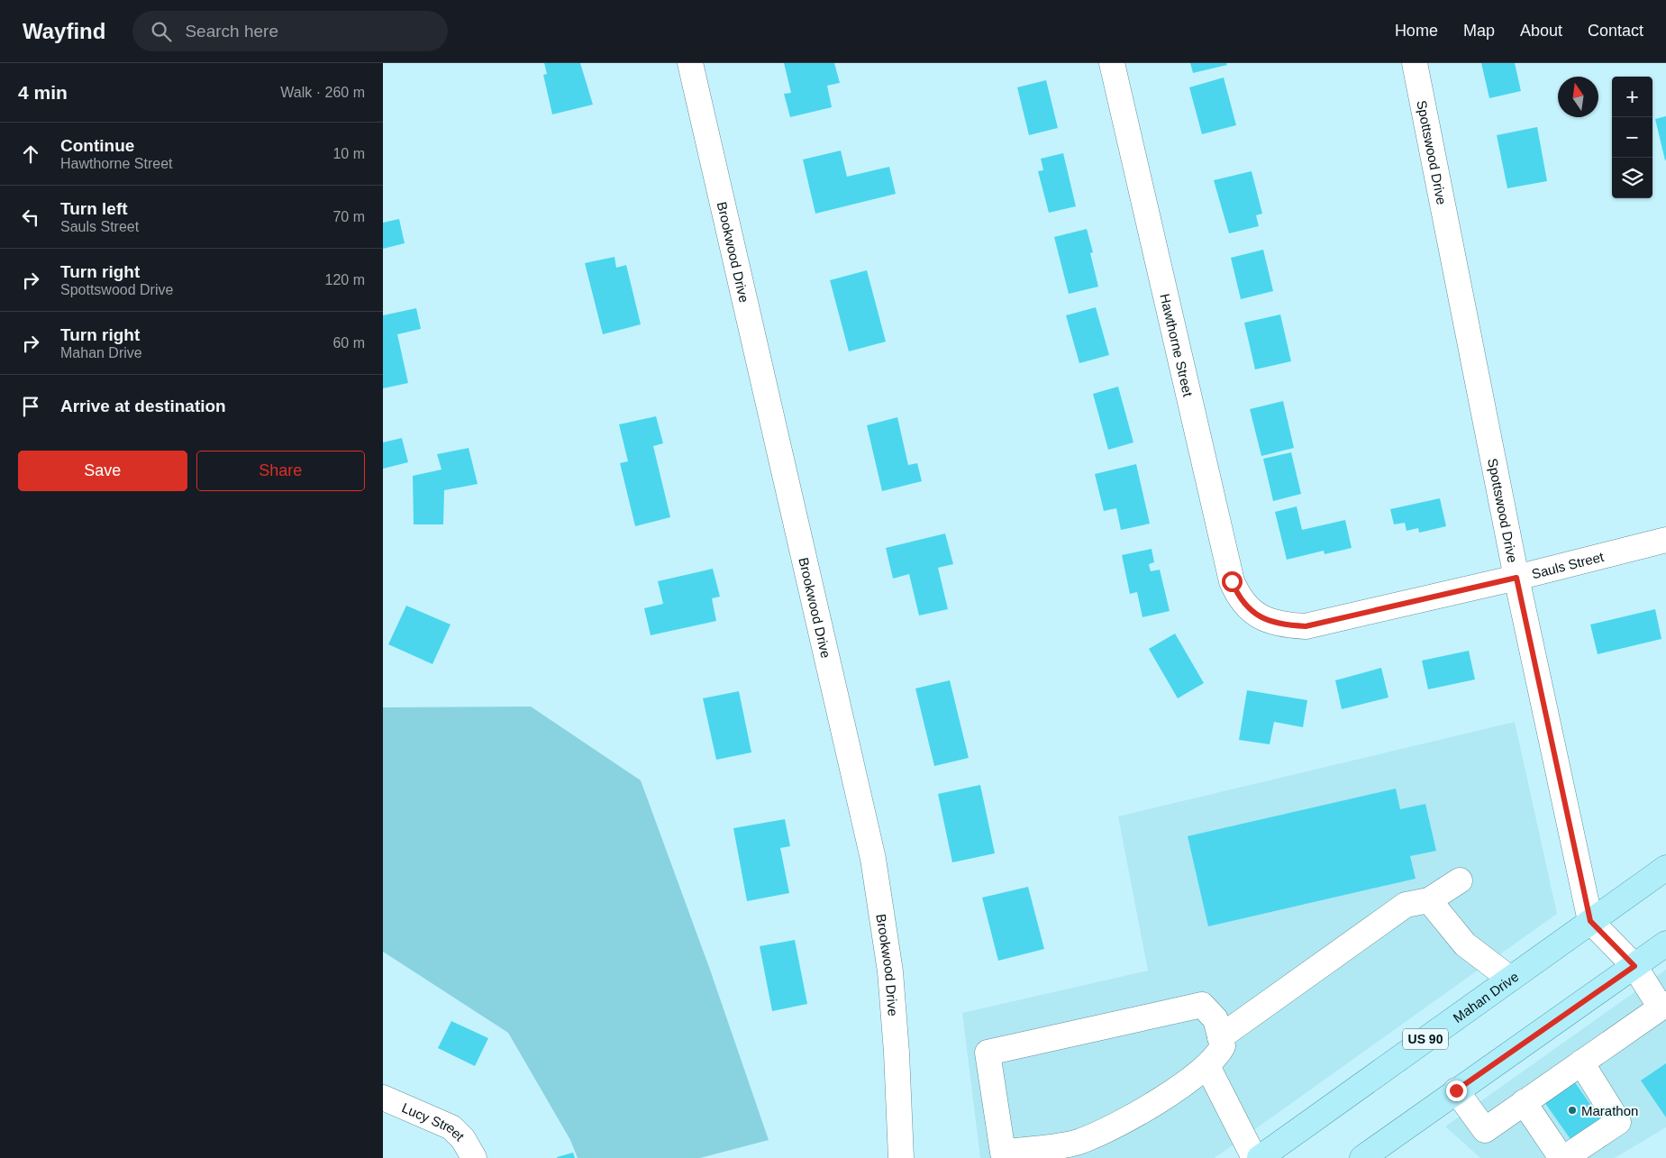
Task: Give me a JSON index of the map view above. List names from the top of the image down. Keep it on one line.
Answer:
{"streets":{"main road":["Mahan Drive","US 90"],"street":["Spottswood Drive","Brookwood Drive","Hawthorne Street","Sauls Street","Lucy Street"]},"crossings":[["Spottswood Drive","Sauls Street"],["Spottswood Drive","Mahan Drive"],["Hawthorne Street","Sauls Street"]],"places":["Marathon"],"north":"top","page":{"header":"Wayfind","search":"Search here","nav":["Home","Map","About","Contact"],"heading":["4 min","Walk · 260 m"],"map_buttons":["+","−"],"list":[["Continue","Hawthorne Street","10 m"],["Turn left","Sauls Street","70 m"],["Turn right","Spottswood Drive","120 m"],["Turn right","Mahan Drive","60 m"],"Arrive at destination"],"buttons":["Save","Share"]}}
